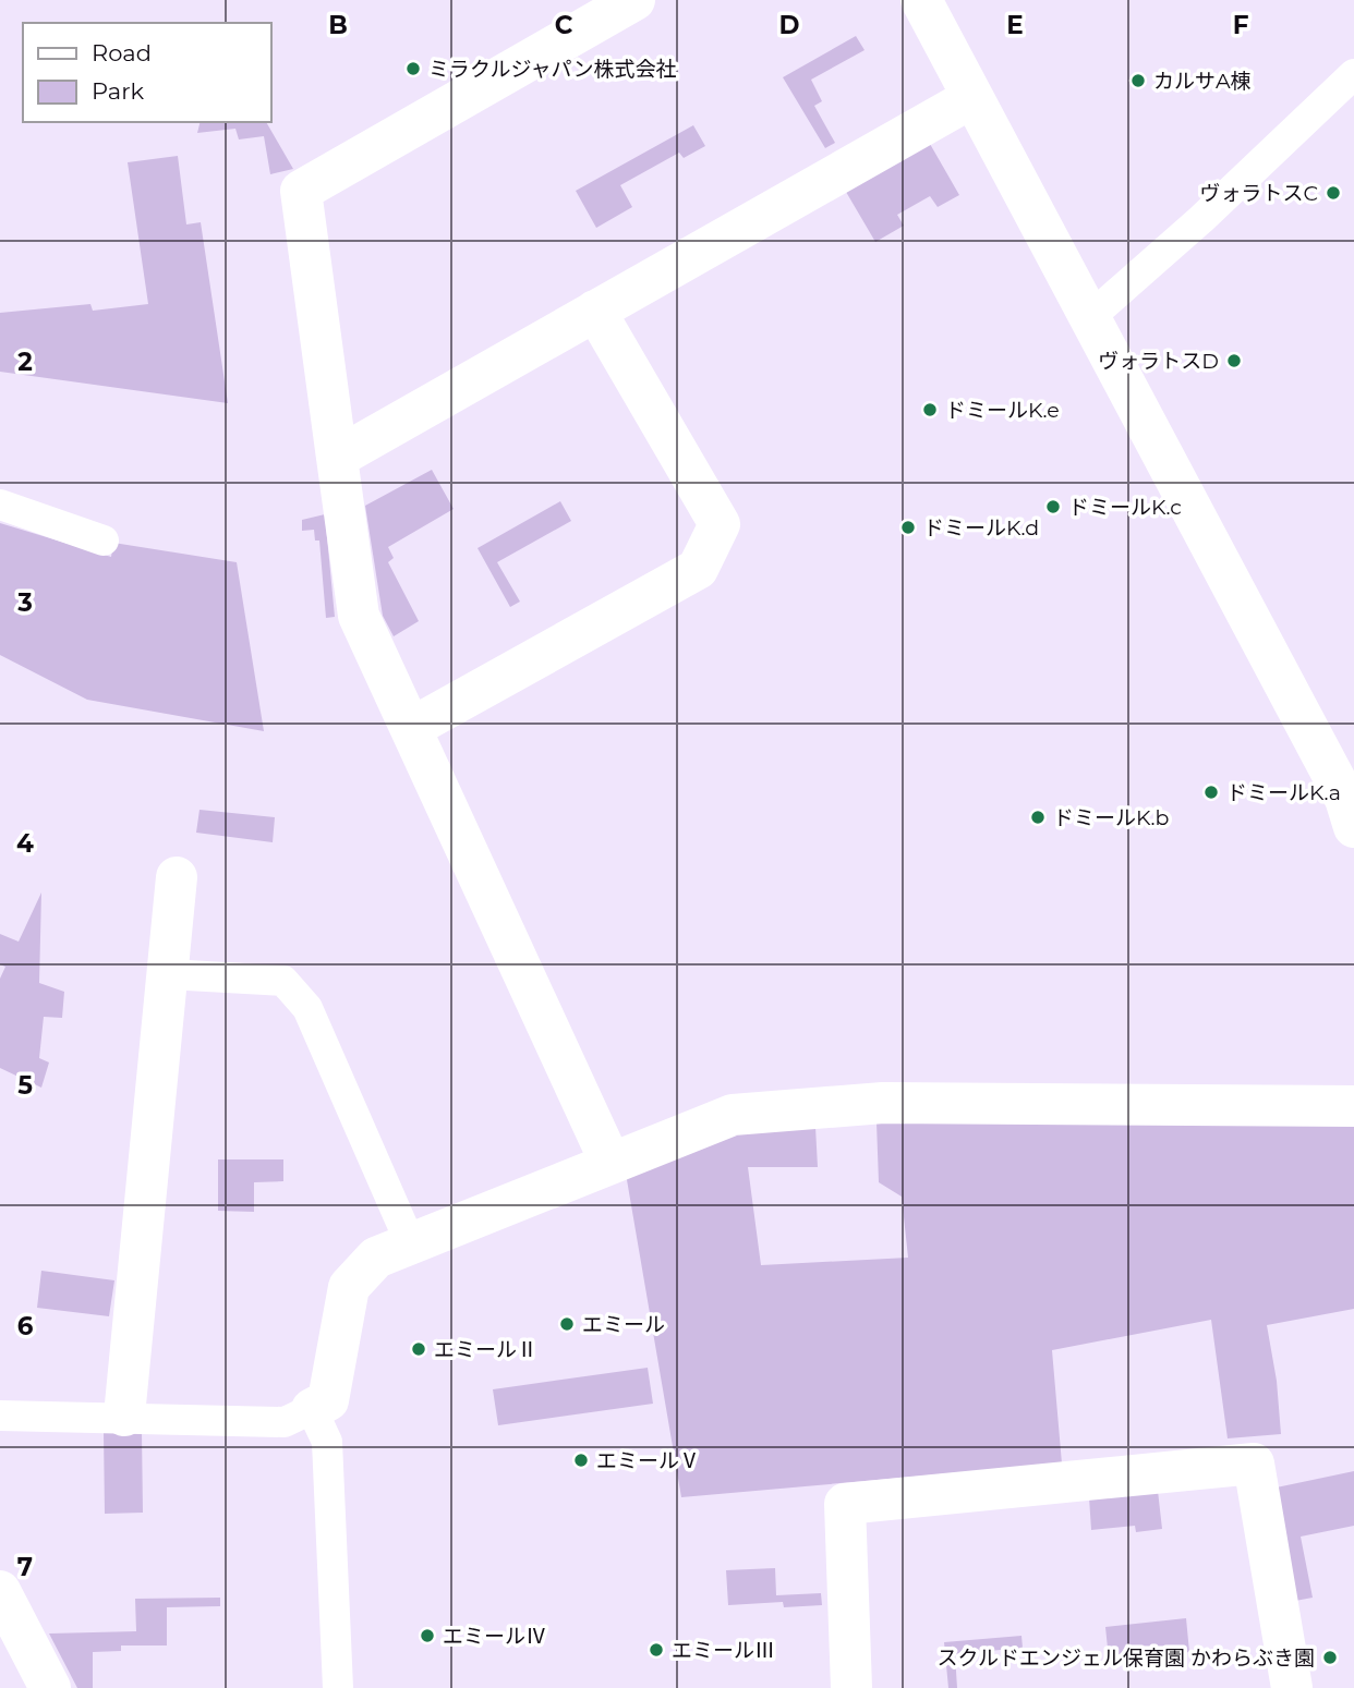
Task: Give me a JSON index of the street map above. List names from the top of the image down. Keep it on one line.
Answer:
{"places":["ミラクルジャパン株式会社","カルサA棟","ヴォラトスC","ヴォラトスD","ドミールK.e","ドミールK.c","ドミールK.d","ドミールK.a","ドミールK.b","エミール","エミールⅡ","エミールⅤ","エミールⅣ","エミールⅢ","スクルドエンジェル保育園 かわらぶき園"],"legend":["Road","Park"],"grid":{"columns":["B","C","D","E","F"],"rows":["2","3","4","5","6","7"]}}
